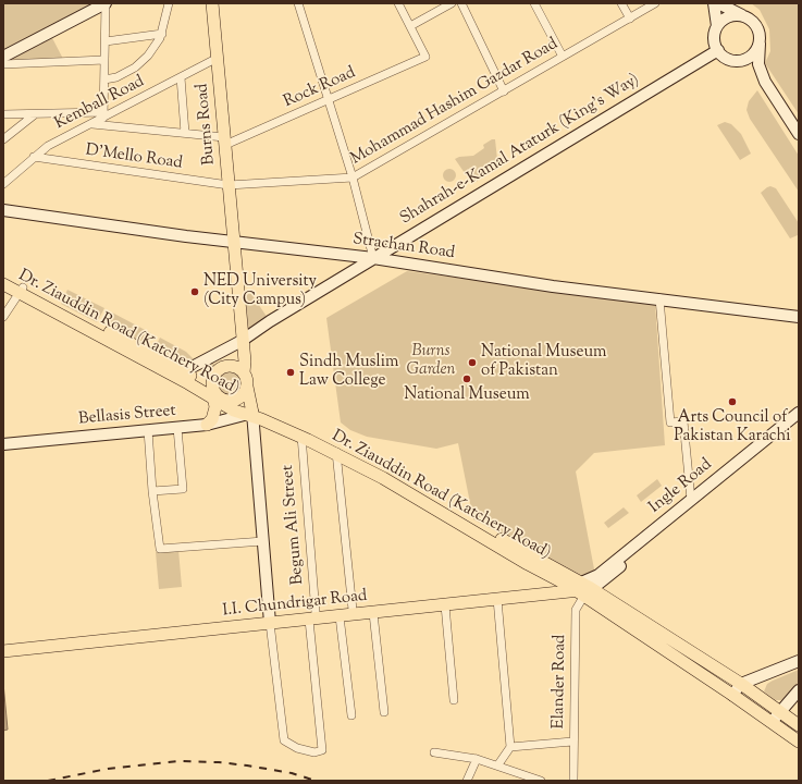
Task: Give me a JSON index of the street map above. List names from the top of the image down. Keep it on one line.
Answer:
{"streets":{"main road":["Burns Road","Shahrah-e-Kamal Ataturk (King's Way)","Strachan Road","Dr. Ziauddin Road (Katchery Road)","Bellasis Street","Ingle Road","I.I. Chundrigar Road"],"street":["Rock Road","Mohammad Hashim Gazdar Road","Kemball Road","D'Mello Road","Begum Ali Street","Elander Road"]},"crossings":[["Rock Road","Burns Road"],["Mohammad Hashim Gazdar Road","Burns Road"],["Mohammad Hashim Gazdar Road","D'Mello Road"],["Kemball Road","Burns Road"],["Kemball Road","D'Mello Road"],["Burns Road","Shahrah-e-Kamal Ataturk (King's Way)"],["Burns Road","D'Mello Road"],["Burns Road","Strachan Road"],["Burns Road","Dr. Ziauddin Road (Katchery Road)"],["Shahrah-e-Kamal Ataturk (King's Way)","Strachan Road"],["Shahrah-e-Kamal Ataturk (King's Way)","Dr. Ziauddin Road (Katchery Road)"],["Dr. Ziauddin Road (Katchery Road)","Bellasis Street"],["Dr. Ziauddin Road (Katchery Road)","Ingle Road"],["Dr. Ziauddin Road (Katchery Road)","Begum Ali Street"],["Dr. Ziauddin Road (Katchery Road)","I.I. Chundrigar Road"],["Dr. Ziauddin Road (Katchery Road)","Elander Road"],["Ingle Road","I.I. Chundrigar Road"],["Ingle Road","Elander Road"],["Begum Ali Street","I.I. Chundrigar Road"],["I.I. Chundrigar Road","Elander Road"]],"parks":["Burns Garden"],"places":["NED University (City Campus)","National Museum of Pakistan","Sindh Muslim Law College","National Museum","Arts Council of Pakistan Karachi"]}
